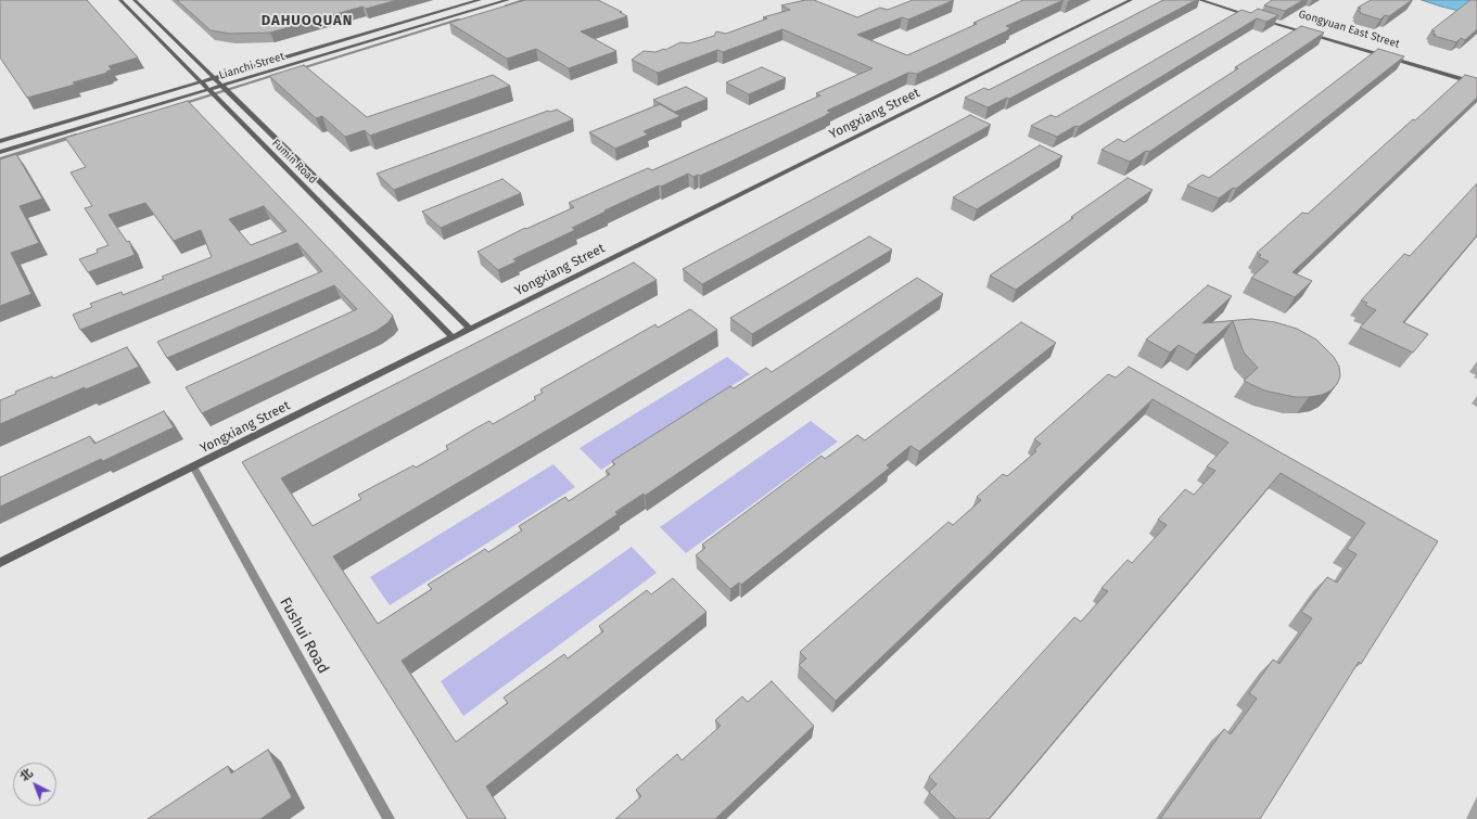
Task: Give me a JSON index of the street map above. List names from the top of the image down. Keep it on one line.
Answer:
{"streets":{"street":["Gongyuan East Street","Lianchi Street","Yongxiang Street","Fumin Road","Fushui Road"]},"crossings":[["Lianchi Street","Fumin Road"],["Yongxiang Street","Fumin Road"],["Yongxiang Street","Fushui Road"]],"districts":["DAHUOQUAN"],"north":"top left"}
